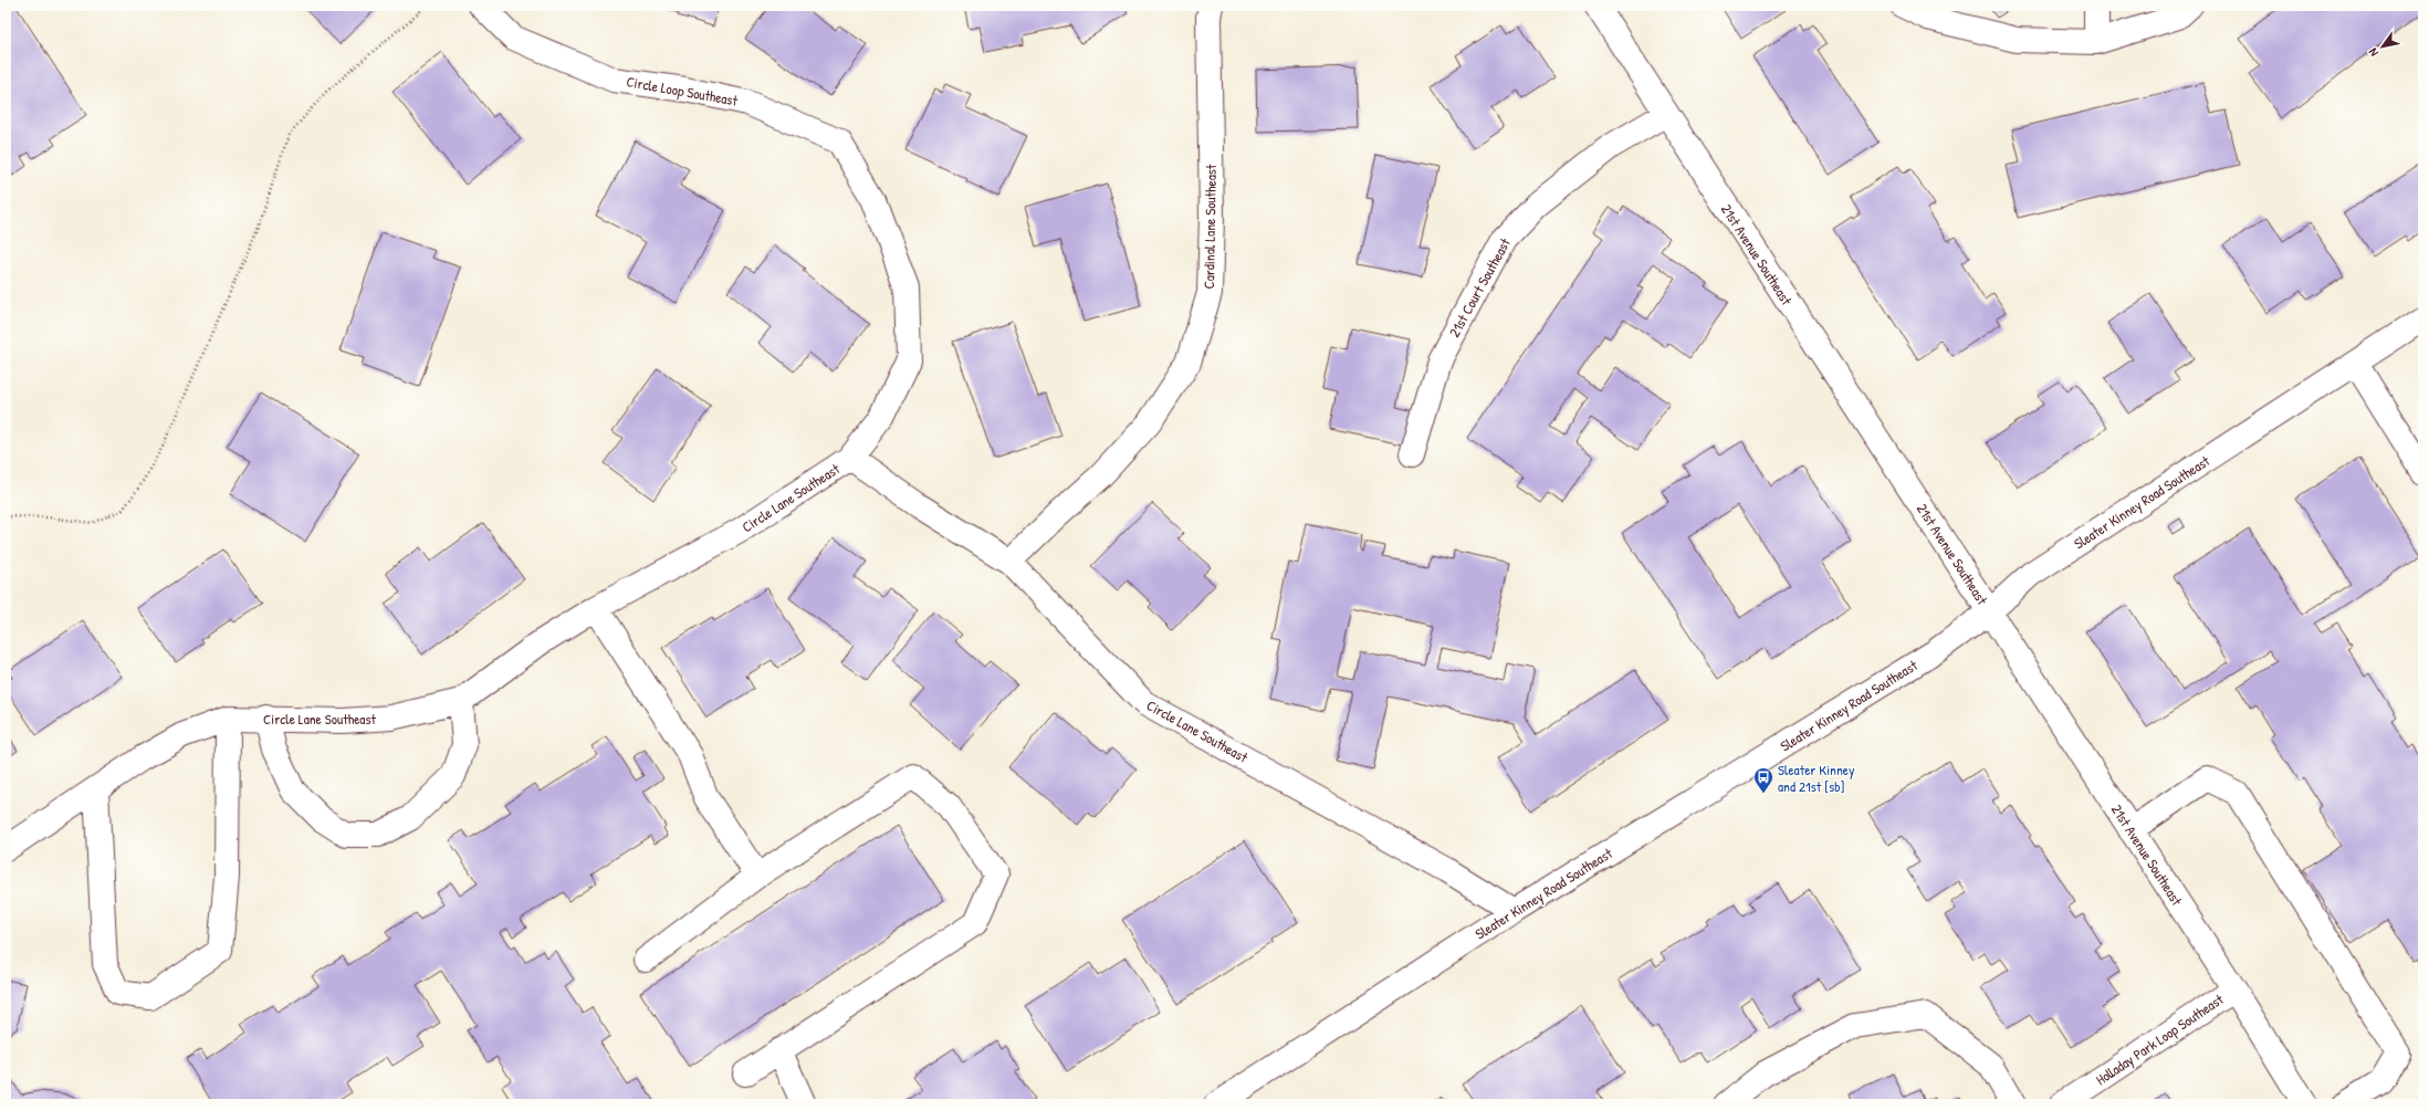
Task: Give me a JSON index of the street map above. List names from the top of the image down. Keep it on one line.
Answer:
{"streets":{"street":["Circle Loop Southeast","Cardinal Lane Southeast","21st Avenue Southeast","21st Court Southeast","Circle Lane Southeast","Sleater Kinney Road Southeast","Holladay Park Loop Southeast"]},"crossings":[["Circle Loop Southeast","Circle Lane Southeast"],["Cardinal Lane Southeast","Circle Lane Southeast"],["21st Avenue Southeast","21st Court Southeast"],["21st Avenue Southeast","Sleater Kinney Road Southeast"],["21st Avenue Southeast","Holladay Park Loop Southeast"],["Circle Lane Southeast","Sleater Kinney Road Southeast"]],"places":{"bus stop":["Sleater Kinney and 21st [sb]"]},"north":"bottom left"}
